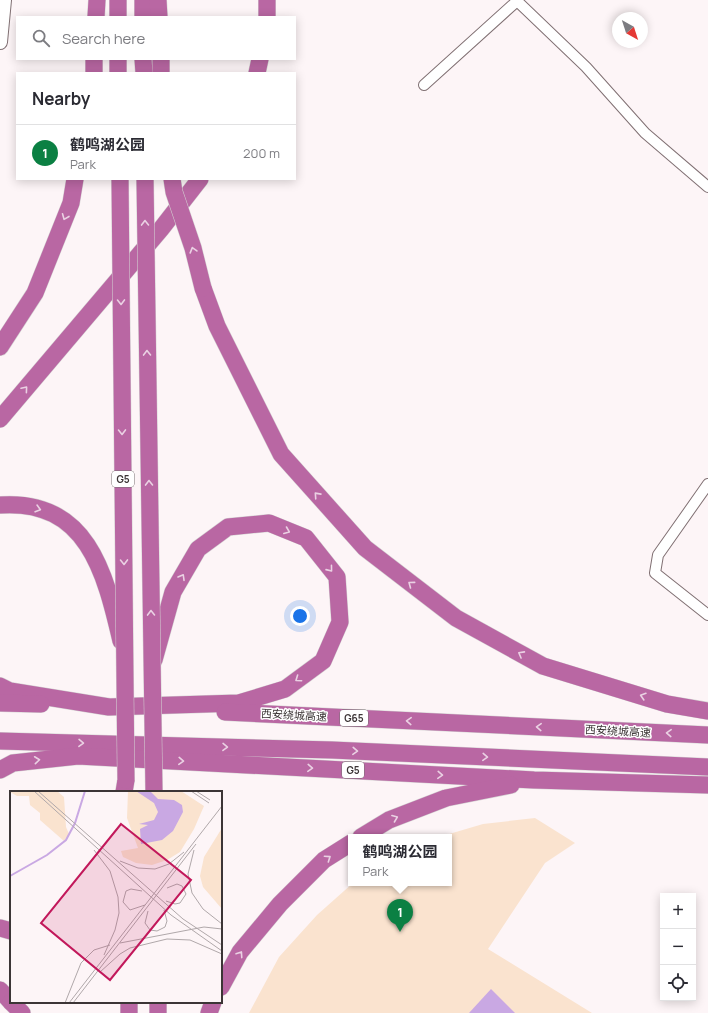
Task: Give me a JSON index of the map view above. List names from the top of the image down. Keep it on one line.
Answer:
{"streets":{"highway":["G5","西安绕城高速","G65"]},"north":"bottom right","page":{"search":"Search here","heading":"Nearby","list":[{"mark":"1","name":"鹤鸣湖公园","note":"Park","value":"200 m"}],"popup":["鹤鸣湖公园","Park"],"map_buttons":["+","−"],"pins":"1"}}
